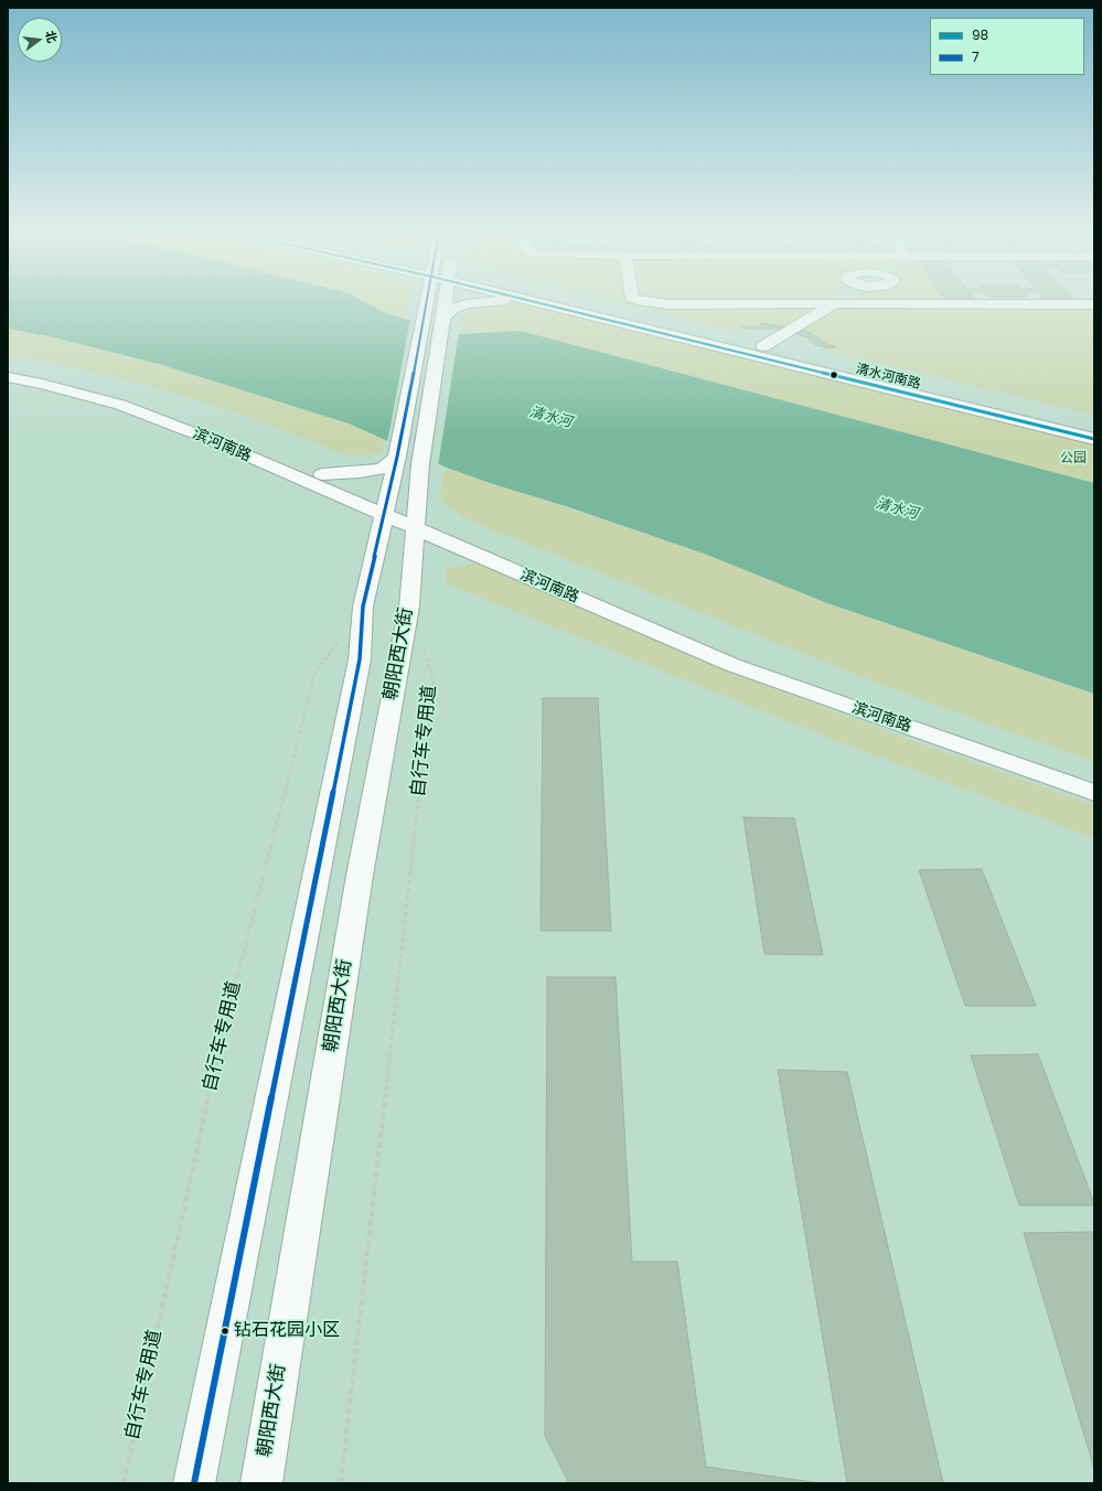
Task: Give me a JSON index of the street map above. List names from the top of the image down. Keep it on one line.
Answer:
{"streets":{"main road":["清水河南路","滨河南路","朝阳西大街"],"path":["自行车专用道"]},"crossings":[["滨河南路","朝阳西大街"]],"water":["清水河"],"parks":["公园"],"places":["钻石花园小区"],"lines":["transit line 98","transit line 7"],"legend":["98","7"],"north":"right"}
